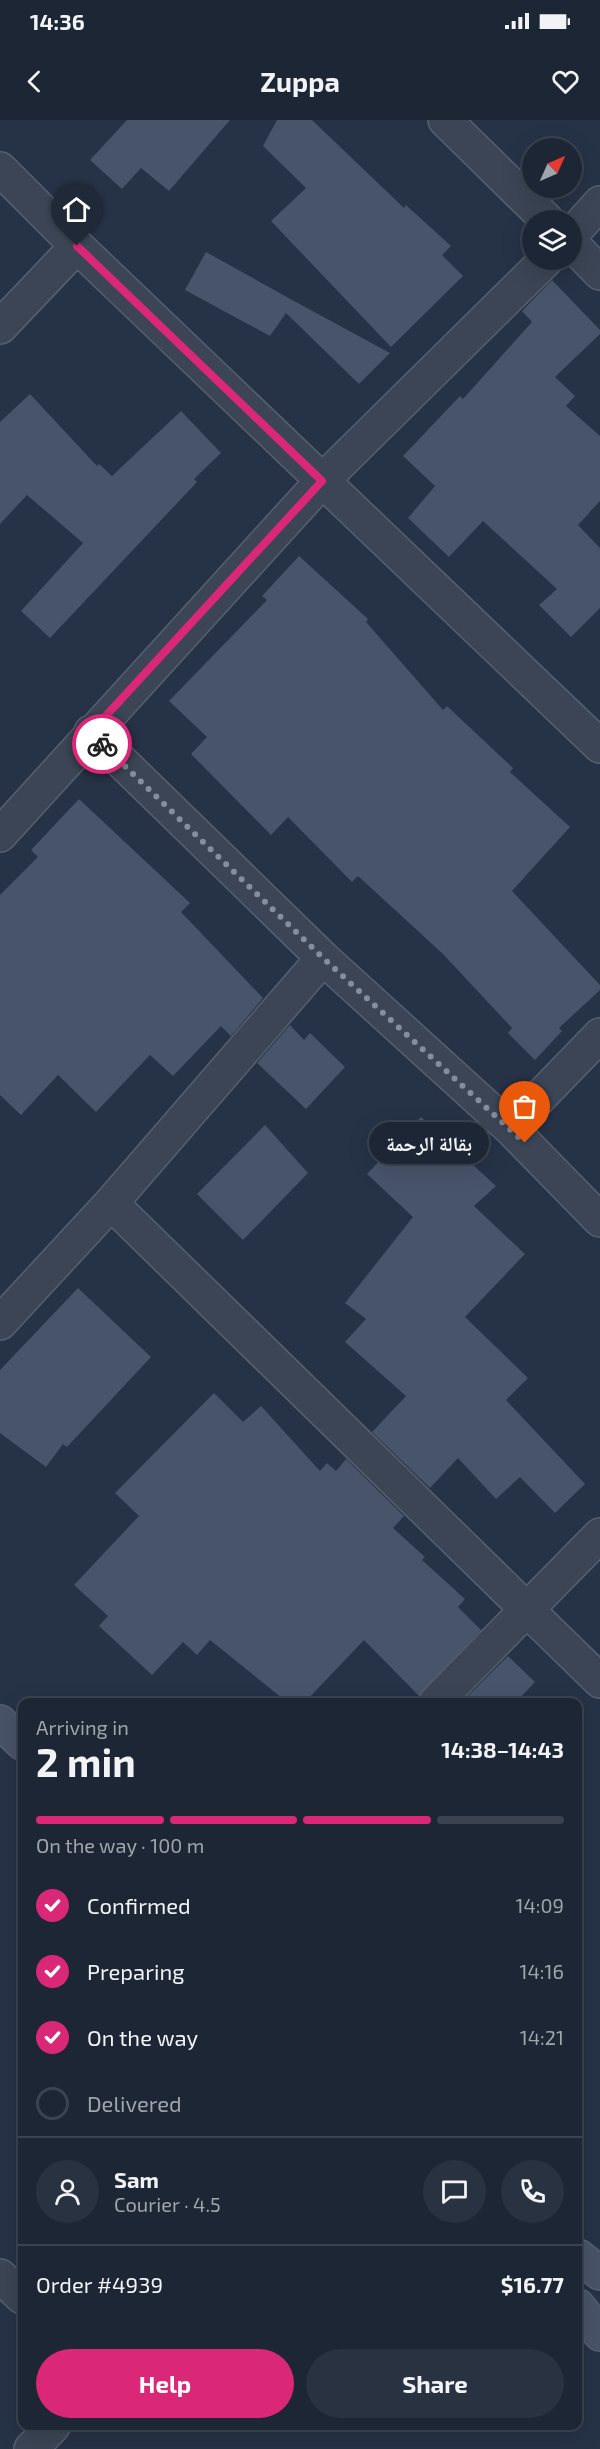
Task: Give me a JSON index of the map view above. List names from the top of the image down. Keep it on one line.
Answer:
{"places":["بقالة الرحمة"],"north":"top right","page":{"status":"14:36","header":"Zuppa","bubble":"بقالة الرحمة","heading":["2 min","Arriving in","14:38–14:43"],"panel":["Sam","Courier · 4.5","Order #4939","$16.77"],"bar":"On the way · 100 m","list":[["Confirmed","14:09"],["Preparing","14:16"],["On the way","14:21"],"Delivered"],"buttons":["Help","Share"]}}
